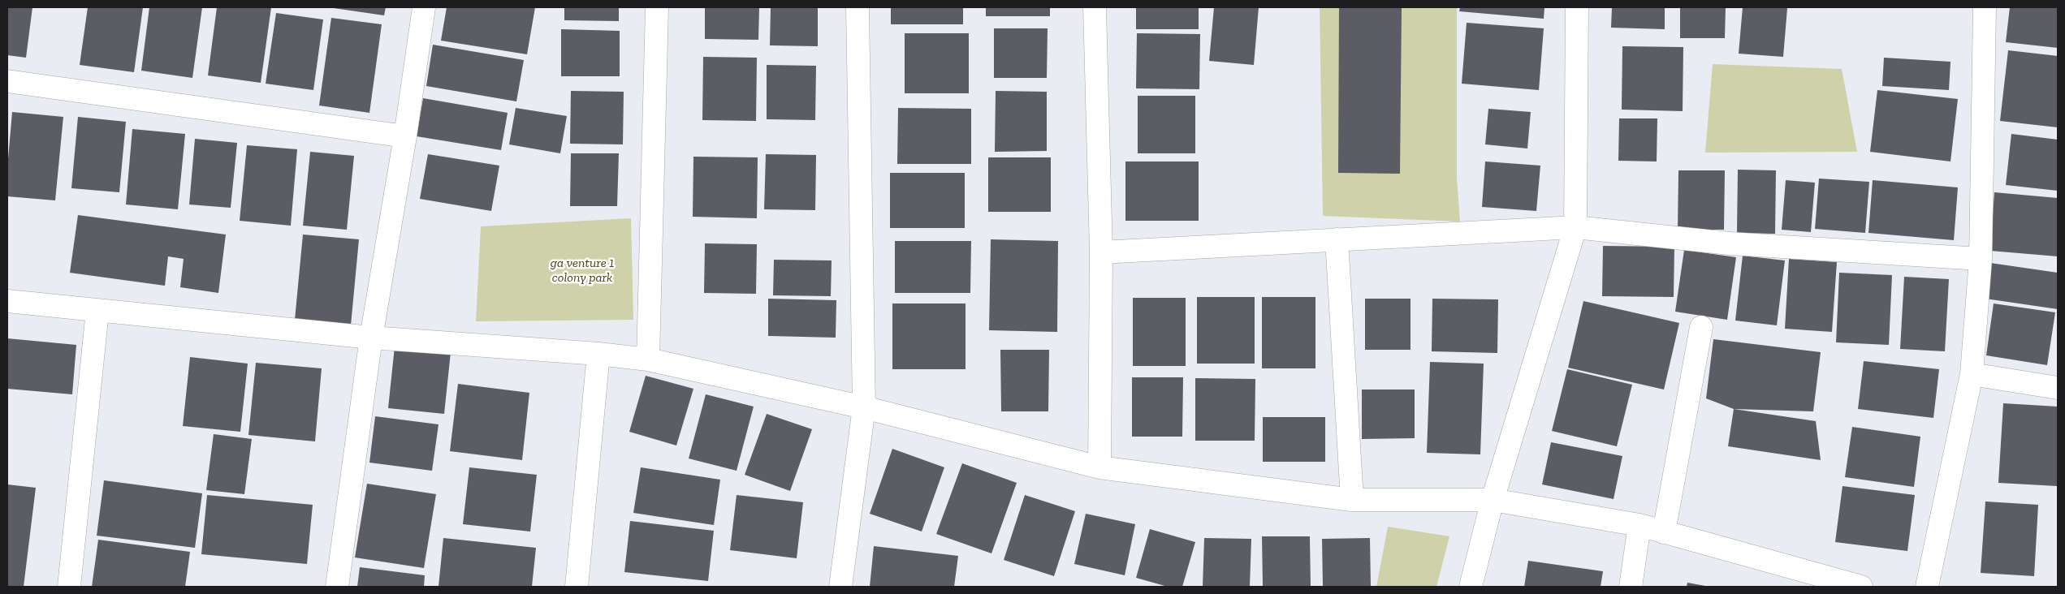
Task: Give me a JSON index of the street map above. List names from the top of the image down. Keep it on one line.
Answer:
{"parks":["ga venture 1 colony park"]}
